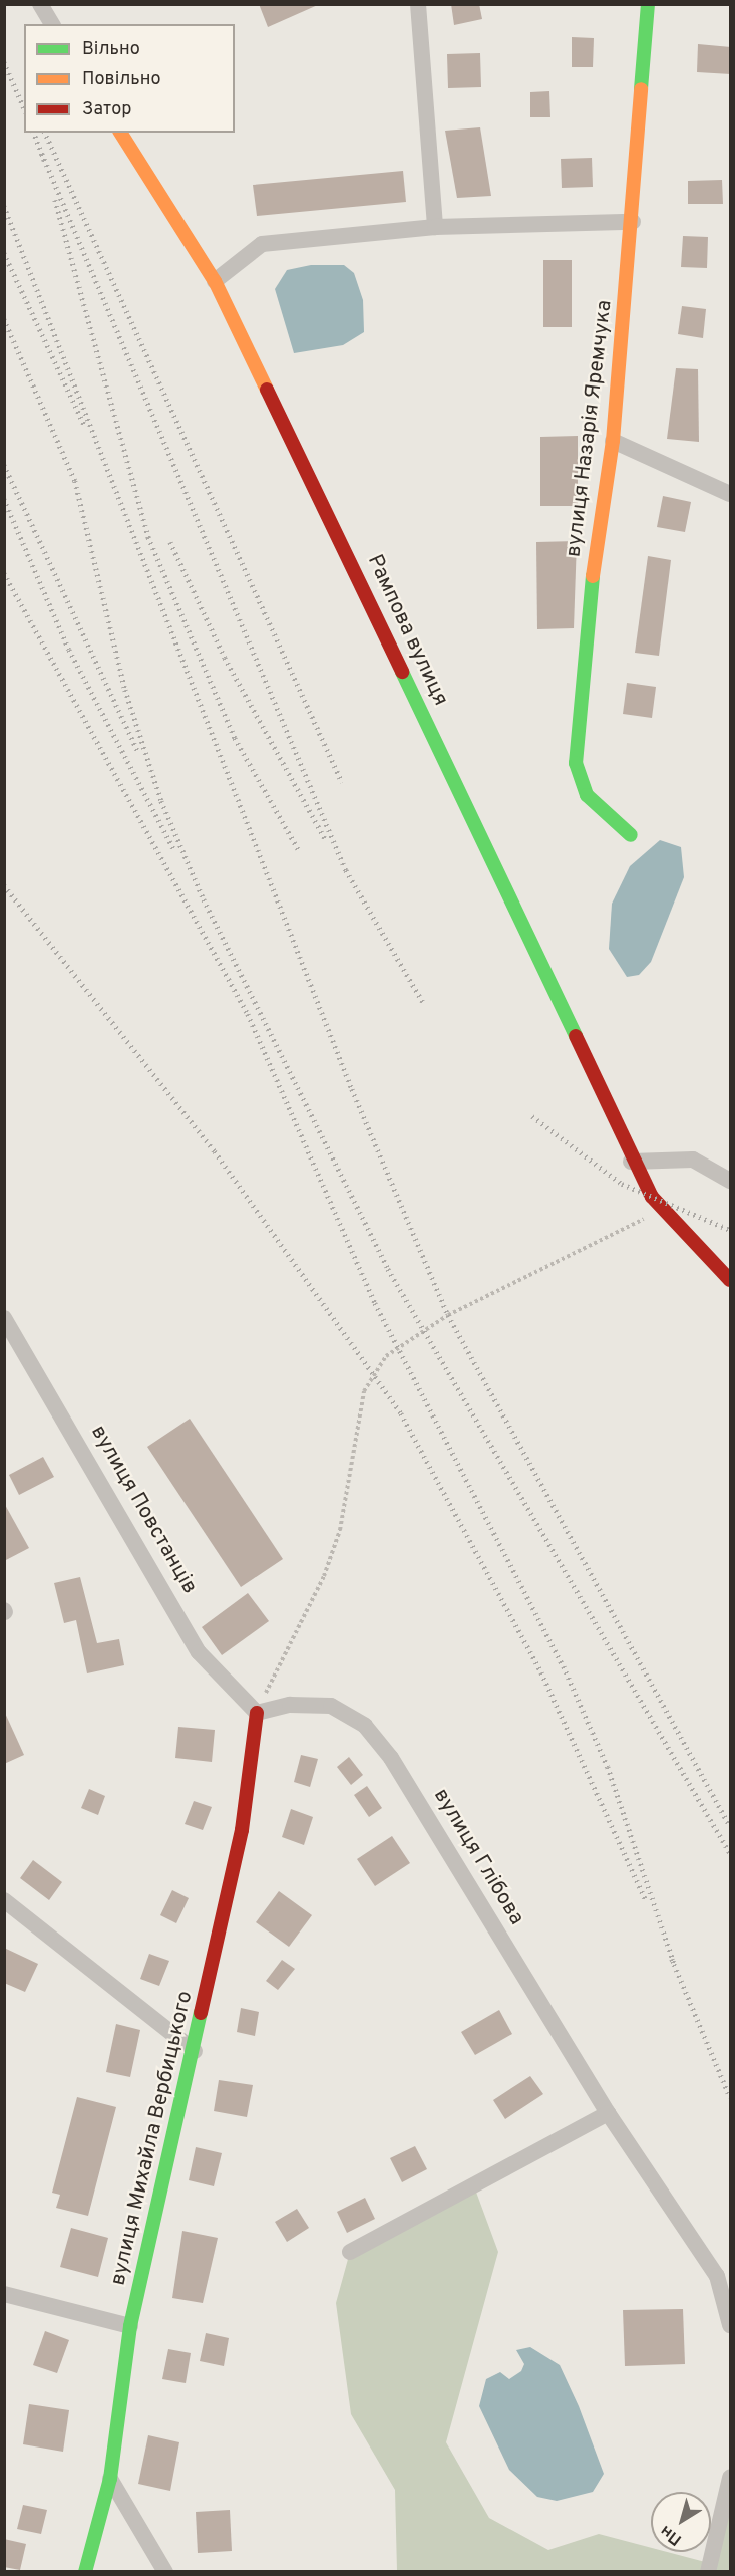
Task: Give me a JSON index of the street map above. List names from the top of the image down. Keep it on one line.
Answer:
{"streets":{"street":["вулиця Назарія Яремчука","Рампова вулиця","вулиця Повстанців","вулиця Глібова","вулиця Михайла Вербицького"]},"crossings":[["вулиця Повстанців","вулиця Глібова"],["вулиця Повстанців","вулиця Михайла Вербицького"],["вулиця Глібова","вулиця Михайла Вербицького"]],"legend":["Вільно","Повільно","Затор"],"north":"bottom left"}
